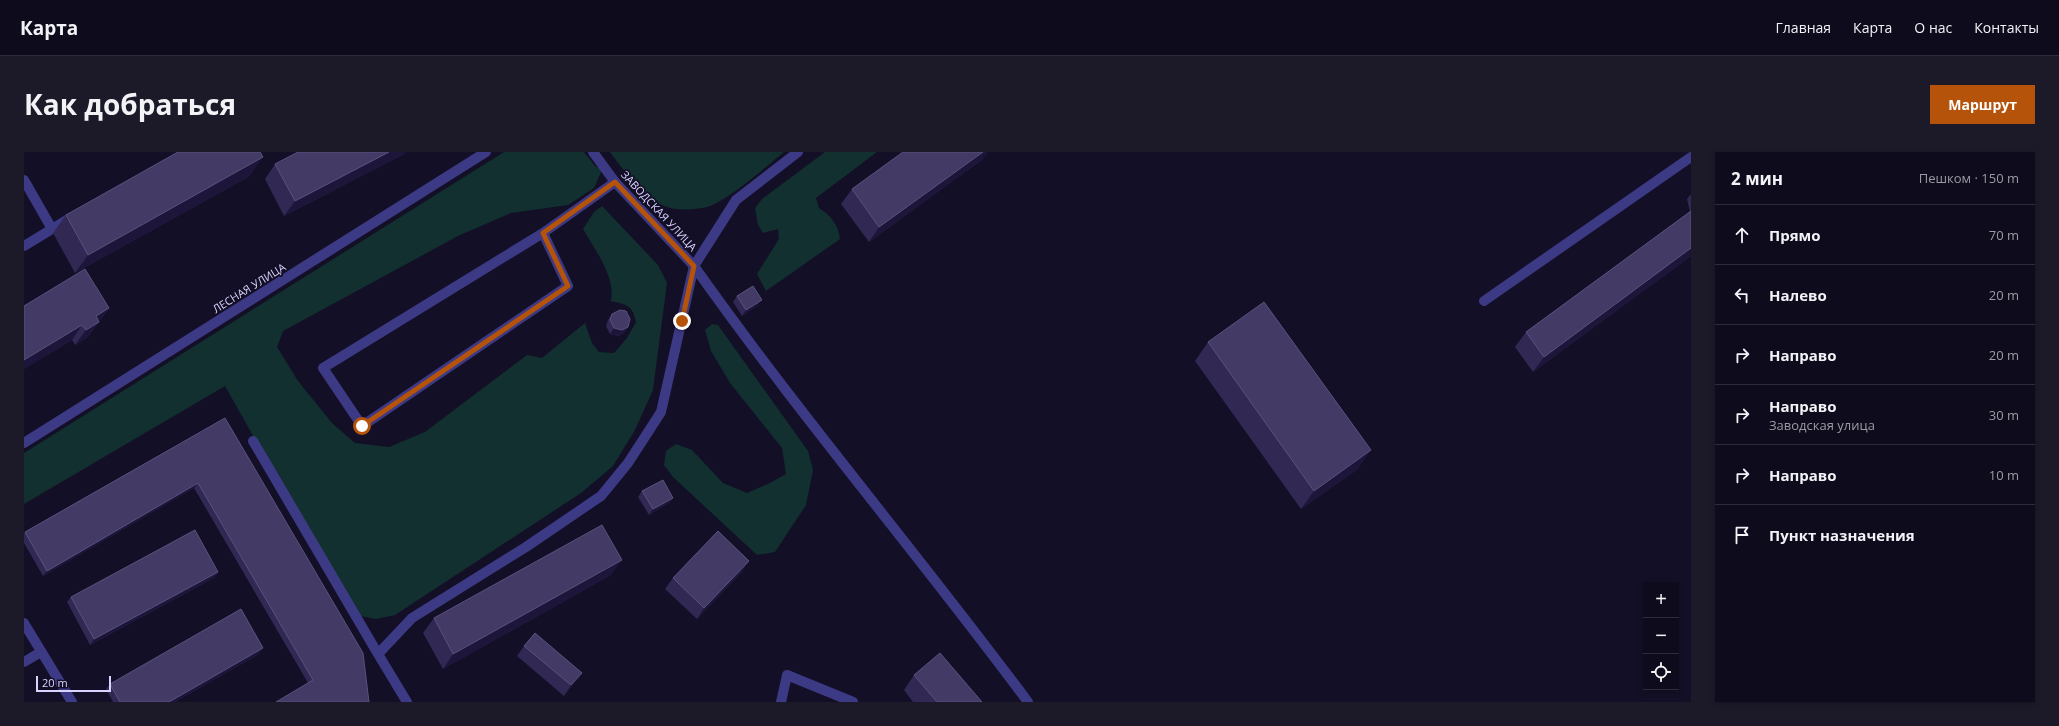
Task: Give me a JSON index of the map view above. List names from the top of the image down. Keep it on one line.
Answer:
{"streets":{"street":["ЗАВОДСКАЯ УЛИЦА","ЛЕСНАЯ УЛИЦА"]},"scale_bar":"20 m","page":{"header":"Карта","nav":["Главная","Карта","О нас","Контакты"],"title":"Как добраться","buttons":"Маршрут","heading":["2 мин","Пешком · 150 m"],"list":[["Прямо","70 m"],["Налево","20 m"],["Направо","20 m"],["Направо","Заводская улица","30 m"],["Направо","10 m"],"Пункт назначения"],"map_buttons":["+","−"],"scale":"20 m"}}
